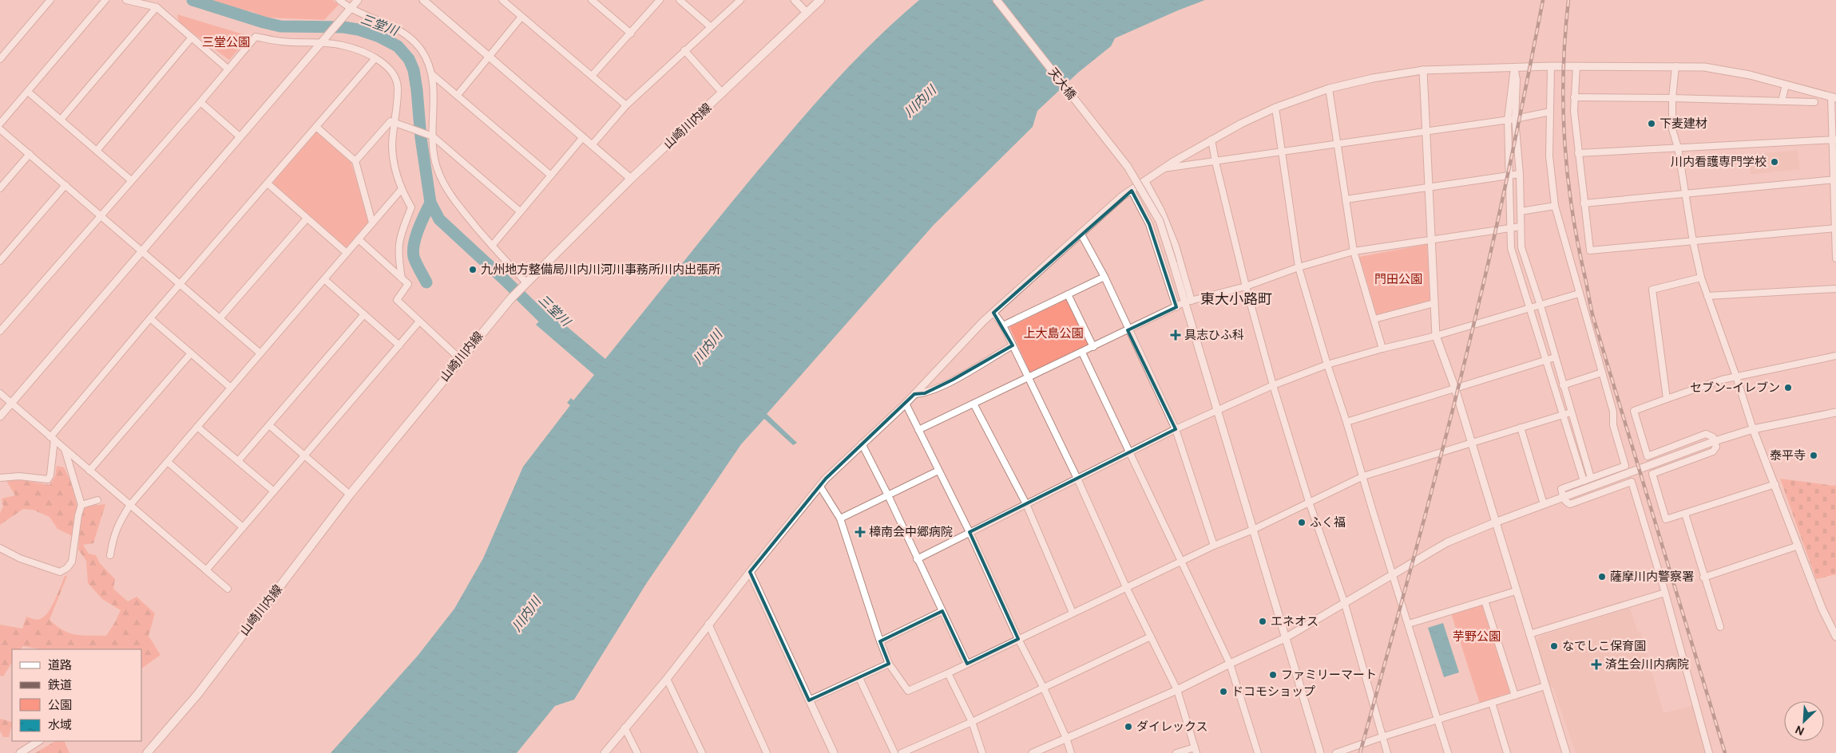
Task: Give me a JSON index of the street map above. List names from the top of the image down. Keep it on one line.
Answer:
{"streets":{"main road":["山崎川内線"],"street":["天大橋"]},"districts":["東大小路町"],"water":["三堂川","川内川"],"parks":["三堂公園","門田公園","上大島公園","芋野公園"],"places":{"other":["下麦建材","川内看護専門学校","九州地方整備局川内川河川事務所川内出張所","セブン-イレブン","泰平寺","ふく福","薩摩川内警察署","エネオス","なでしこ保育園","ファミリーマート","ドコモショップ","ダイレックス"],"health":["具志ひふ科","樟南会中郷病院","済生会川内病院"]},"legend":["道路","鉄道","公園","水域"],"north":"bottom left"}
